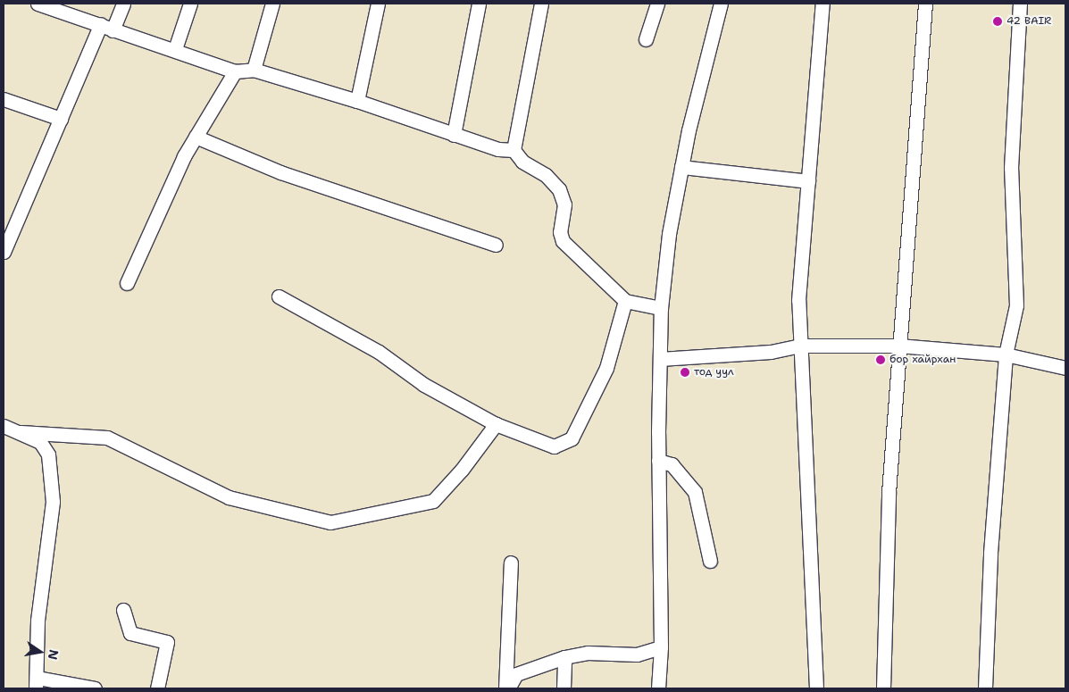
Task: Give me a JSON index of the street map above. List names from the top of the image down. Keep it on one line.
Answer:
{"places":["42 BAIR","бор хайрхан","тод уул"],"north":"right"}
